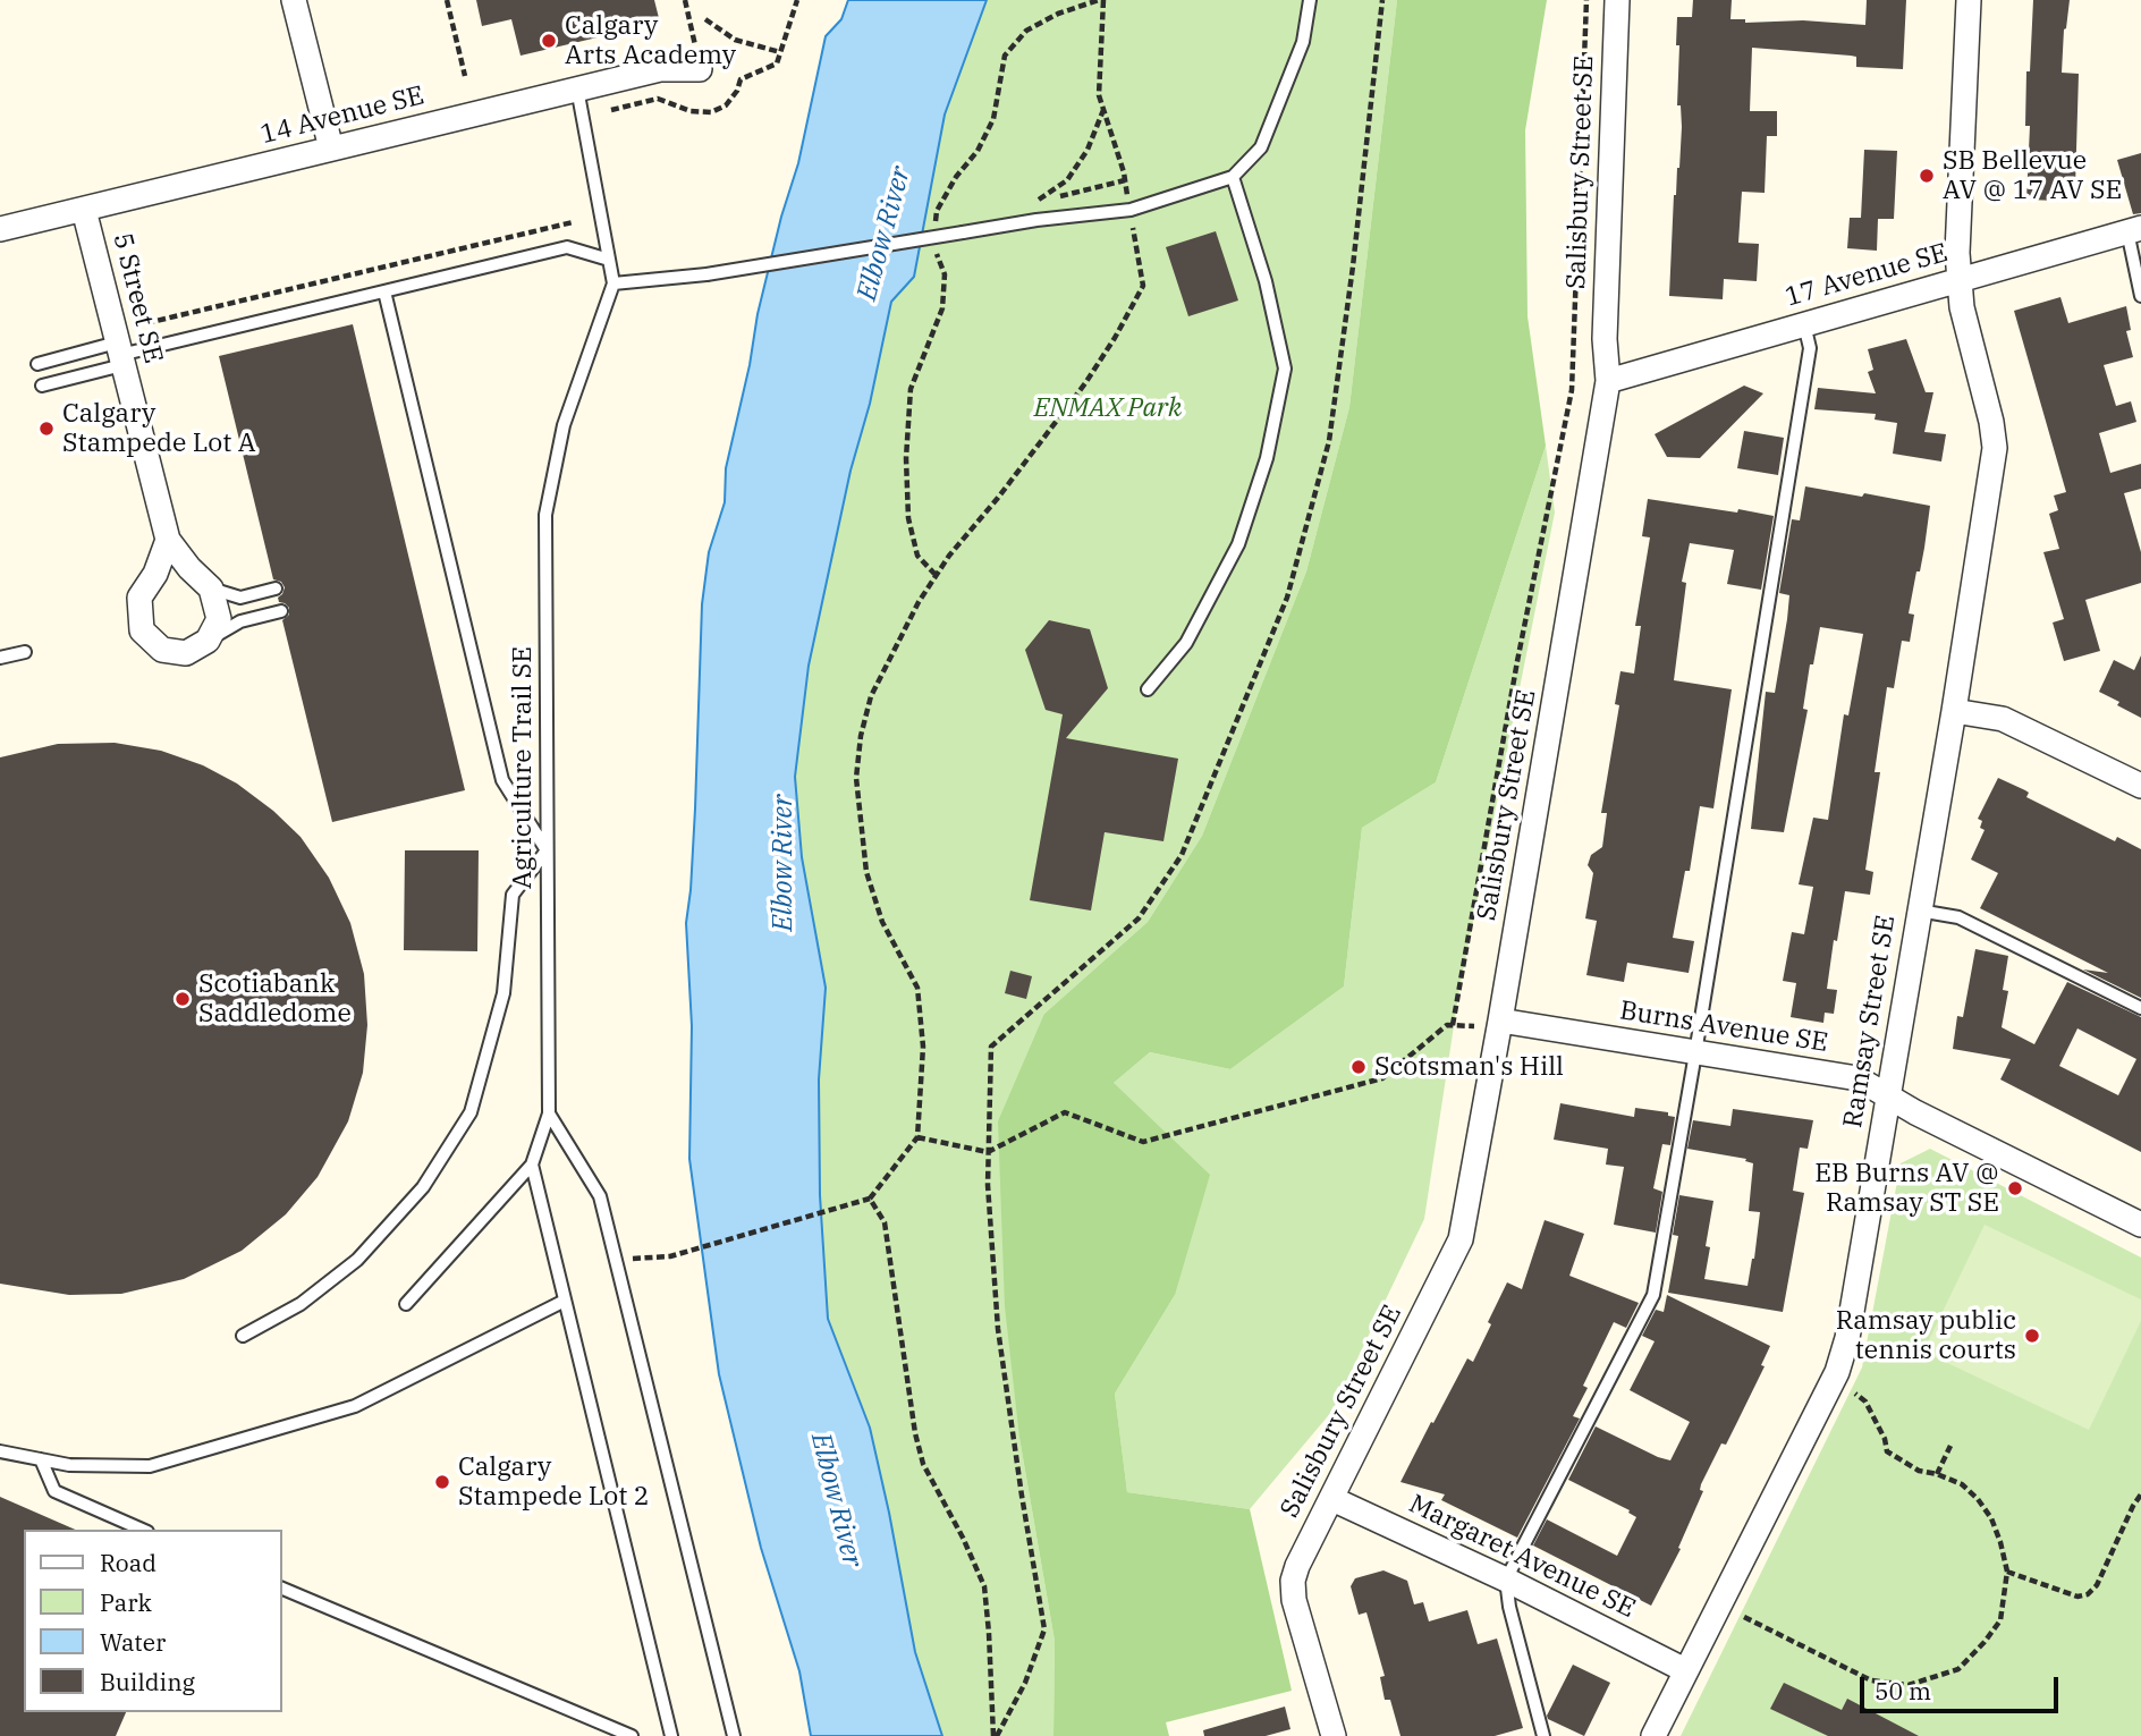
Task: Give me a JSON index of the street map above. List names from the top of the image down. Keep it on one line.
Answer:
{"streets":{"street":["14 Avenue SE","Salisbury Street SE","17 Avenue SE","5 Street SE","Ramsay Street SE","Burns Avenue SE","Margaret Avenue SE"],"lane":["Agriculture Trail SE"]},"crossings":[["14 Avenue SE","5 Street SE"],["Salisbury Street SE","17 Avenue SE"],["Salisbury Street SE","Burns Avenue SE"],["Salisbury Street SE","Margaret Avenue SE"],["17 Avenue SE","Ramsay Street SE"],["Ramsay Street SE","Burns Avenue SE"],["Ramsay Street SE","Margaret Avenue SE"]],"water":["Elbow River"],"parks":["ENMAX Park"],"places":["Calgary Arts Academy","SB Bellevue AV @ 17 AV SE","Calgary Stampede Lot A","Scotiabank Saddledome","Scotsman's Hill","EB Burns AV @ Ramsay ST SE","Ramsay public tennis courts","Calgary Stampede Lot 2"],"legend":["Road","Park","Water","Building"],"scale_bar":"50 m"}
